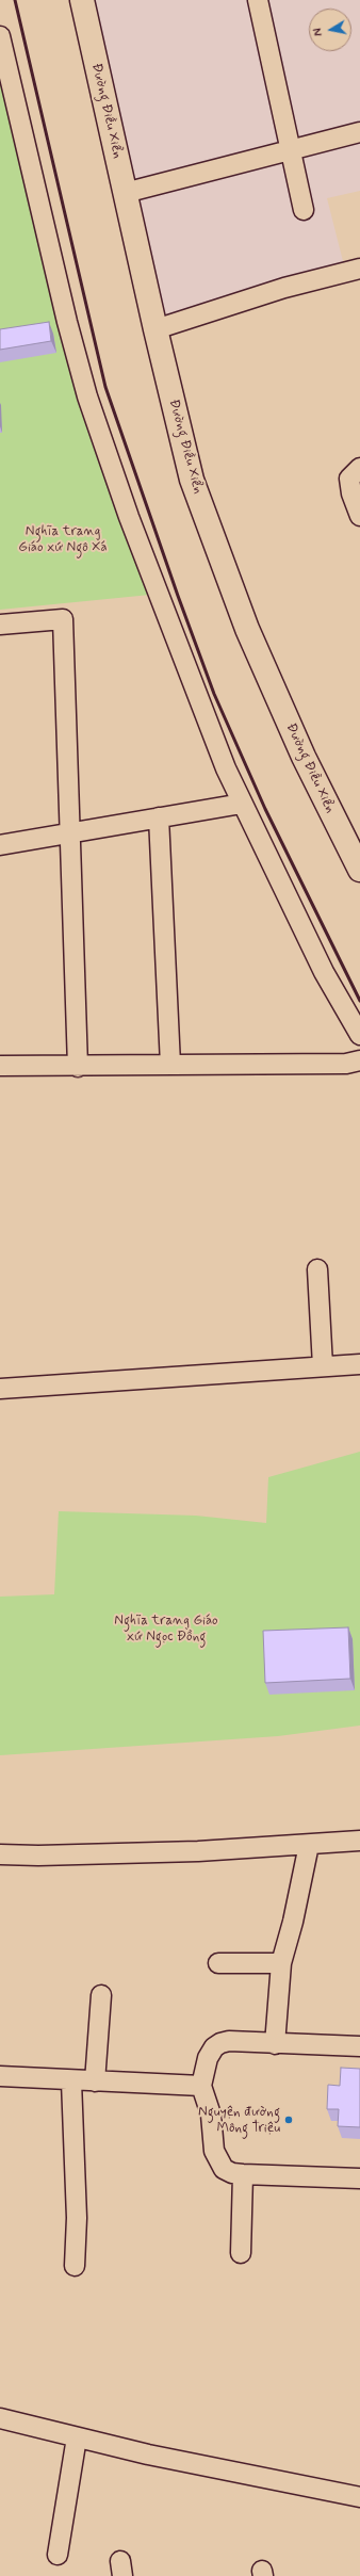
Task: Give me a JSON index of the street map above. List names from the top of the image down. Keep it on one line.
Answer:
{"streets":{"street":["Đường Điều Xiển"]},"parks":["Nghĩa trang Giáo xứ Ngô Xá","Nghĩa trang Giáo xứ Ngọc Đồng"],"places":["Nguyện đường Mông Triệu"],"north":"left"}
